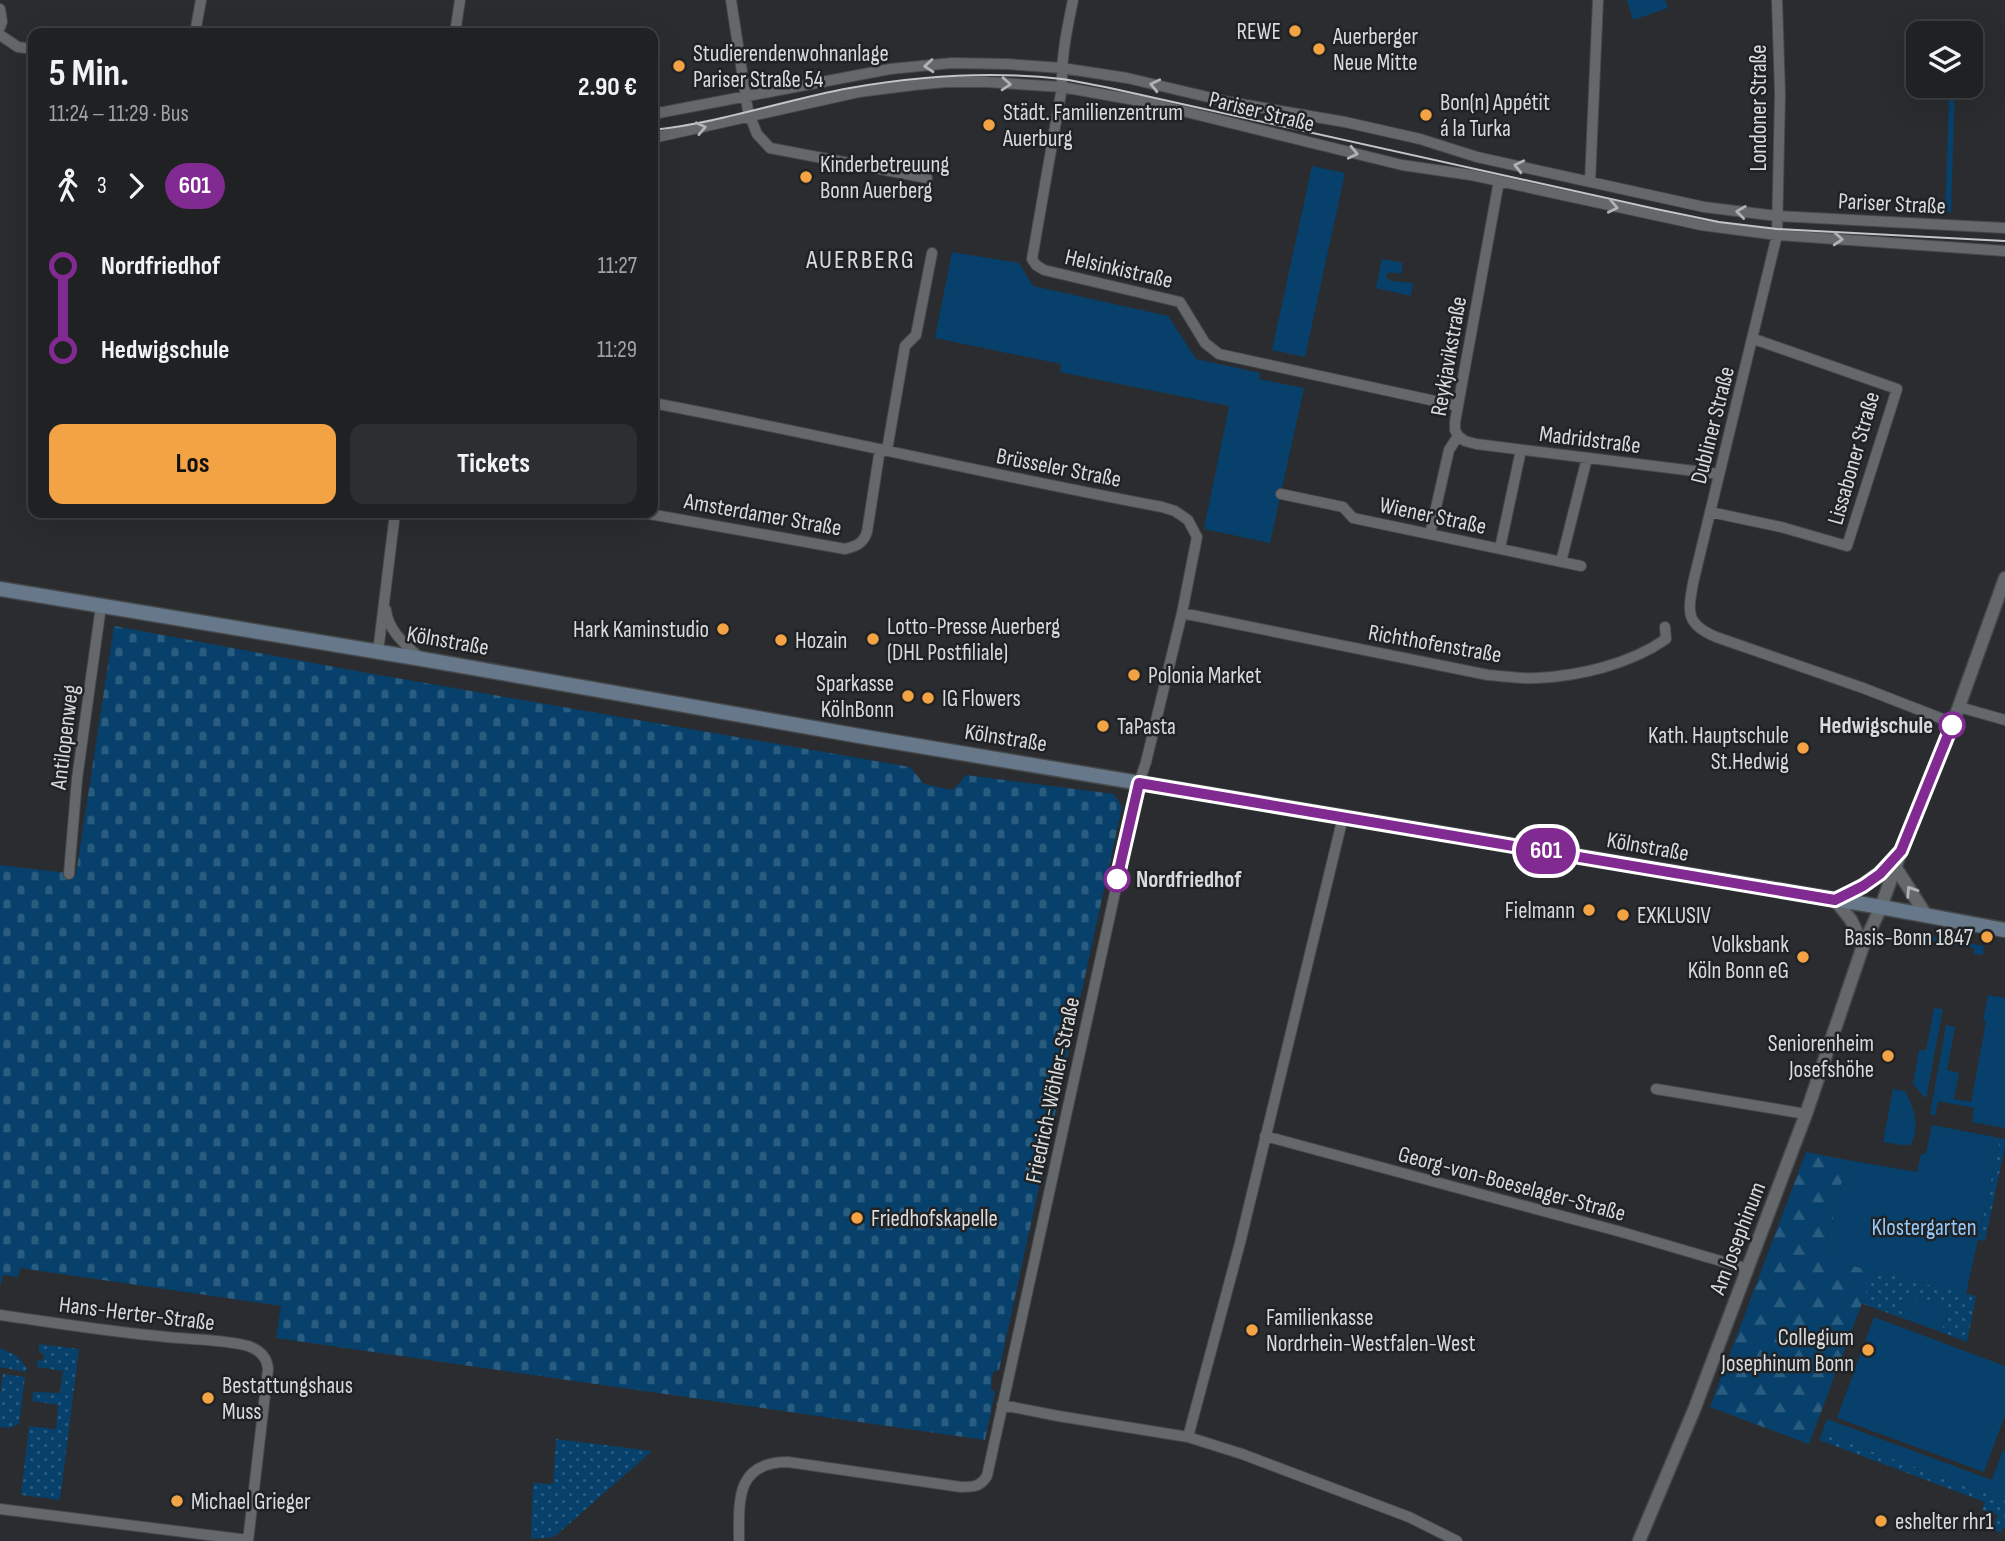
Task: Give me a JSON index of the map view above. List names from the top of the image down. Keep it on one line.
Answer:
{"streets":{"main road":["Kölnstraße"],"street":["Londoner Straße","Pariser Straße","Helsinkistraße","Reykjavikstraße","Dubliner Straße","Madridstraße","Lissaboner Straße","Brüsseler Straße","Amsterdamer Straße","Wiener Straße","Richthofenstraße","Antilopenweg","Friedrich-Wöhler-Straße","Georg-von-Boeselager-Straße","Am Josephinum","Hans-Herter-Straße"]},"crossings":[["Londoner Straße","Pariser Straße"],["Pariser Straße","Helsinkistraße"],["Pariser Straße","Reykjavikstraße"],["Pariser Straße","Dubliner Straße"],["Helsinkistraße","Reykjavikstraße"],["Reykjavikstraße","Madridstraße"],["Reykjavikstraße","Wiener Straße"],["Dubliner Straße","Madridstraße"],["Dubliner Straße","Lissaboner Straße"],["Dubliner Straße","Am Josephinum"],["Brüsseler Straße","Amsterdamer Straße"],["Brüsseler Straße","Kölnstraße"],["Brüsseler Straße","Richthofenstraße"],["Brüsseler Straße","Friedrich-Wöhler-Straße"],["Kölnstraße","Antilopenweg"],["Kölnstraße","Friedrich-Wöhler-Straße"],["Kölnstraße","Am Josephinum"],["Georg-von-Boeselager-Straße","Am Josephinum"]],"districts":["AUERBERG"],"parks":["Klostergarten"],"places":["REWE","Auerberger Neue Mitte","Studierendenwohnanlage Pariser Straße 54","Bon(n) Appétit á la Turka","Städt. Familienzentrum Auerburg","Kinderbetreuung Bonn Auerberg","Hark Kaminstudio","Lotto-Presse Auerberg (DHL Postfiliale)","Hozain","Polonia Market","Sparkasse KölnBonn","IG Flowers","Hedwigschule","TaPasta","Kath. Hauptschule St.Hedwig","Nordfriedhof","Fielmann","EXKLUSIV","Basis-Bonn 1847","Volksbank Köln Bonn eG","Seniorenheim Josefshöhe","Friedhofskapelle","Familienkasse Nordrhein-Westfalen-West","Collegium Josephinum Bonn","Bestattungshaus Muss","Michael Grieger","eshelter rhr1"],"lines":["bus line 601"],"page":{"on_map":"601","heading":["5 Min.","11:24 – 11:29 · Bus","2.90 €"],"legs":["3","601"],"list":[{"name":"Nordfriedhof","value":"11:27"},{"name":"Hedwigschule","value":"11:29"}],"buttons":["Los","Tickets"]}}
